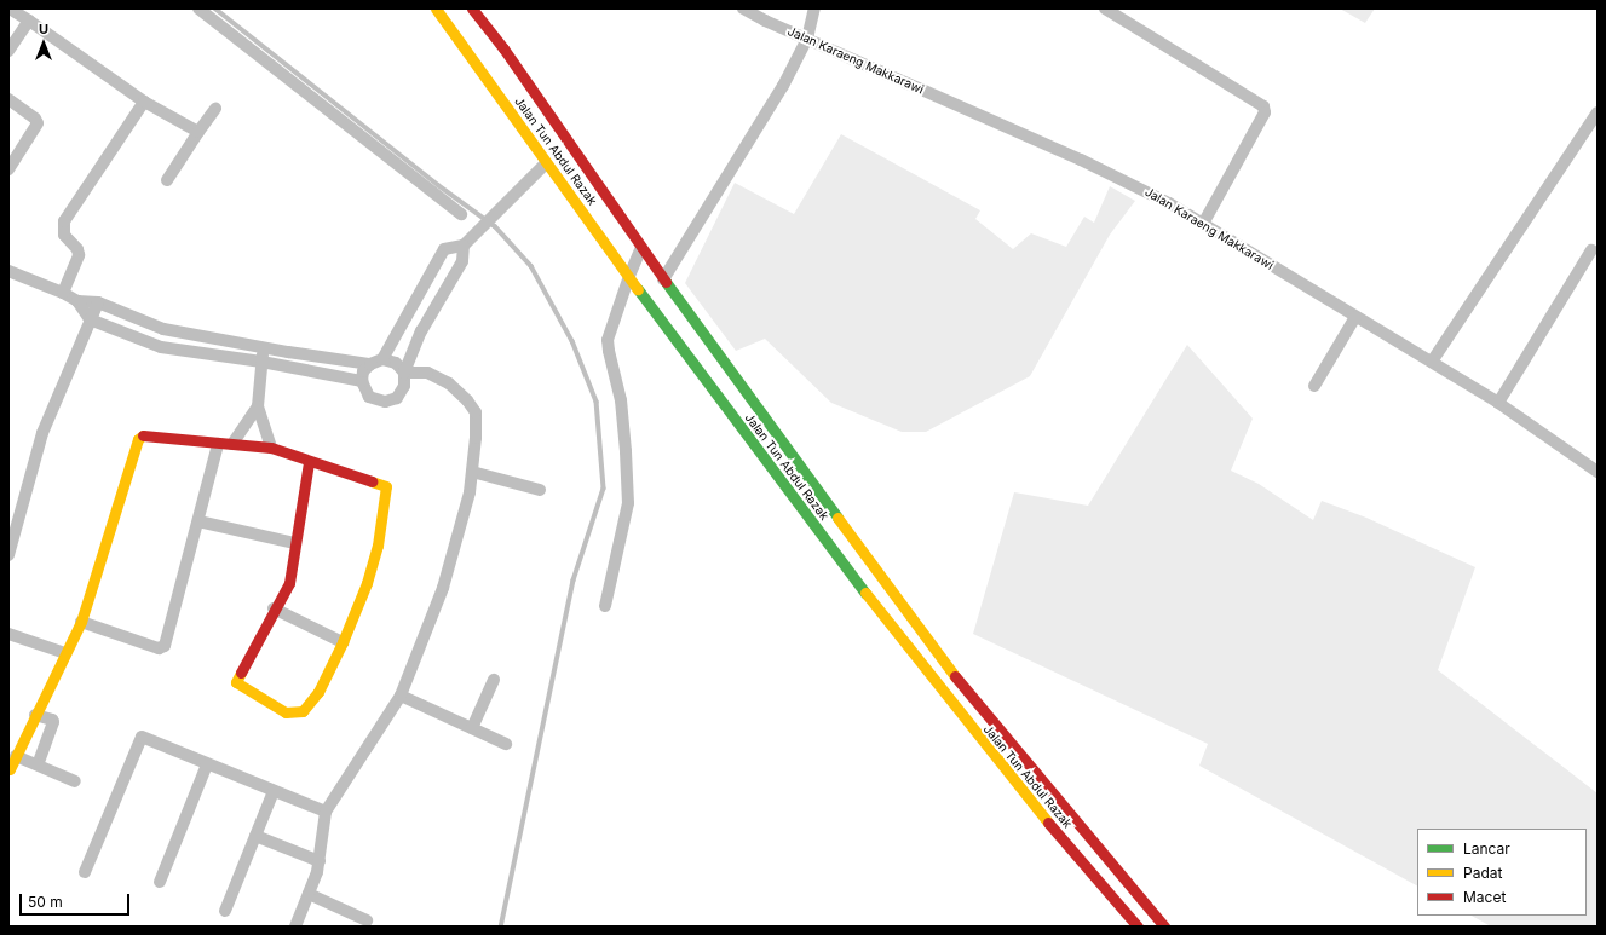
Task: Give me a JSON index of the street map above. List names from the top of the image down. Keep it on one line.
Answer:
{"streets":{"main road":["Jalan Tun Abdul Razak"],"street":["Jalan Karaeng Makkarawi"]},"legend":["Lancar","Padat","Macet"],"scale_bar":"50 m","north":"top"}
